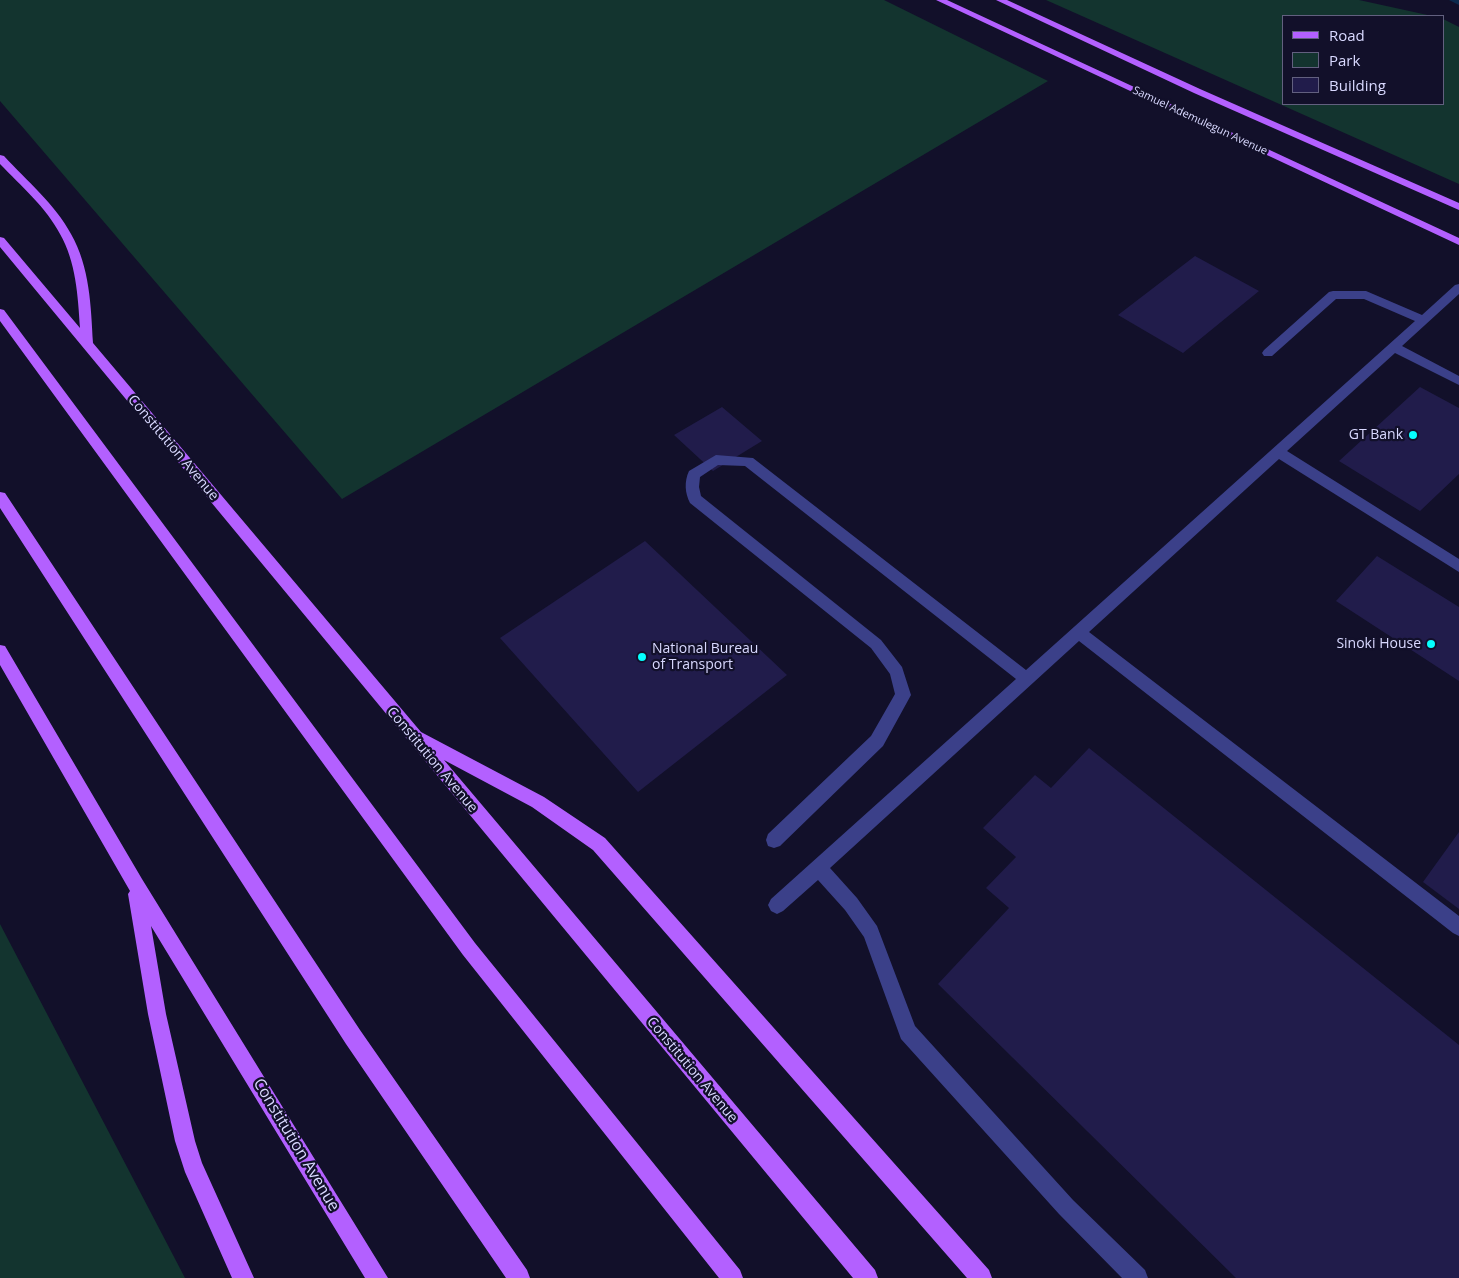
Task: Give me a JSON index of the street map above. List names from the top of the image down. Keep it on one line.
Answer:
{"streets":{"main road":["Samuel Ademulegun Avenue","Constitution Avenue"]},"places":["GT Bank","Sinoki House","National Bureau of Transport"],"legend":["Road","Park","Building"]}
